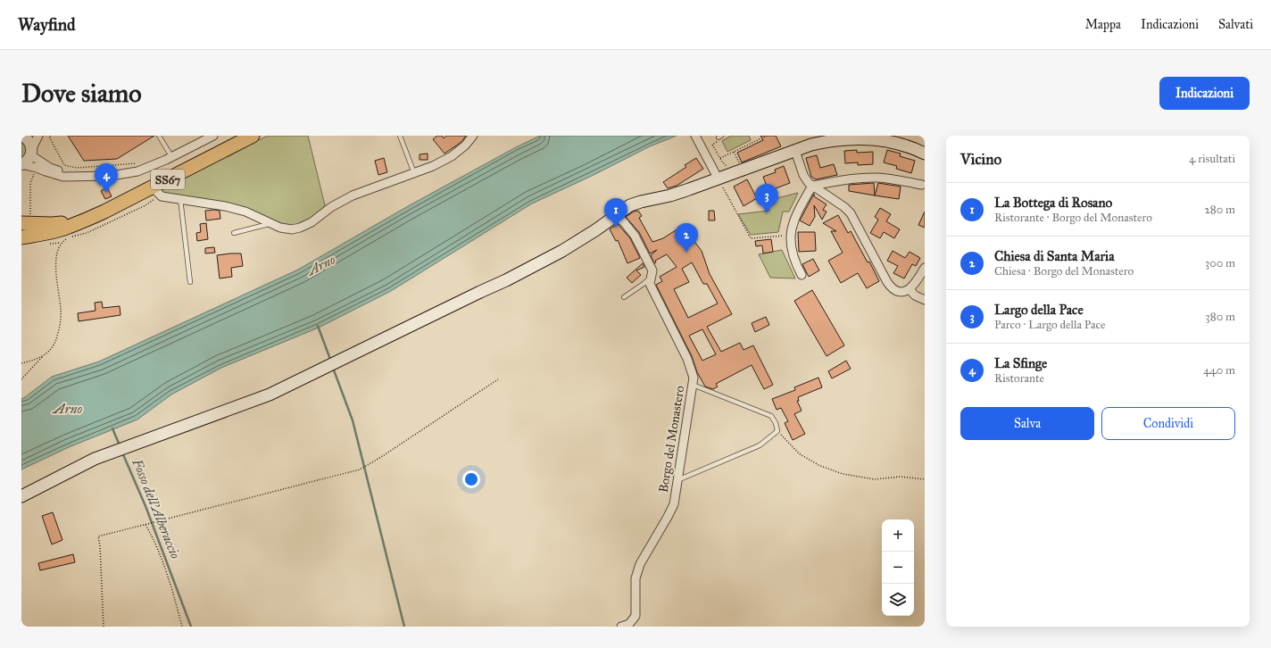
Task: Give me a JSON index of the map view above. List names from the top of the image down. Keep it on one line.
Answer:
{"streets":{"main road":["SS67"],"street":["Borgo del Monastero"]},"water":["Arno","Fosso dell'Alberaccio"],"page":{"header":"Wayfind","nav":["Mappa","Indicazioni","Salvati"],"buttons":["Indicazioni",["Salva","Condividi"]],"title":"Dove siamo","heading":["Vicino","4 risultati"],"pins":["4","3","1","2"],"list":[{"mark":"1","name":"La Bottega di Rosano","note":"Ristorante · Borgo del Monastero","value":"280 m"},{"mark":"2","name":"Chiesa di Santa Maria","note":"Chiesa · Borgo del Monastero","value":"300 m"},{"mark":"3","name":"Largo della Pace","note":"Parco · Largo della Pace","value":"380 m"},{"mark":"4","name":"La Sfinge","note":"Ristorante","value":"440 m"}],"map_buttons":["+","−"]}}
